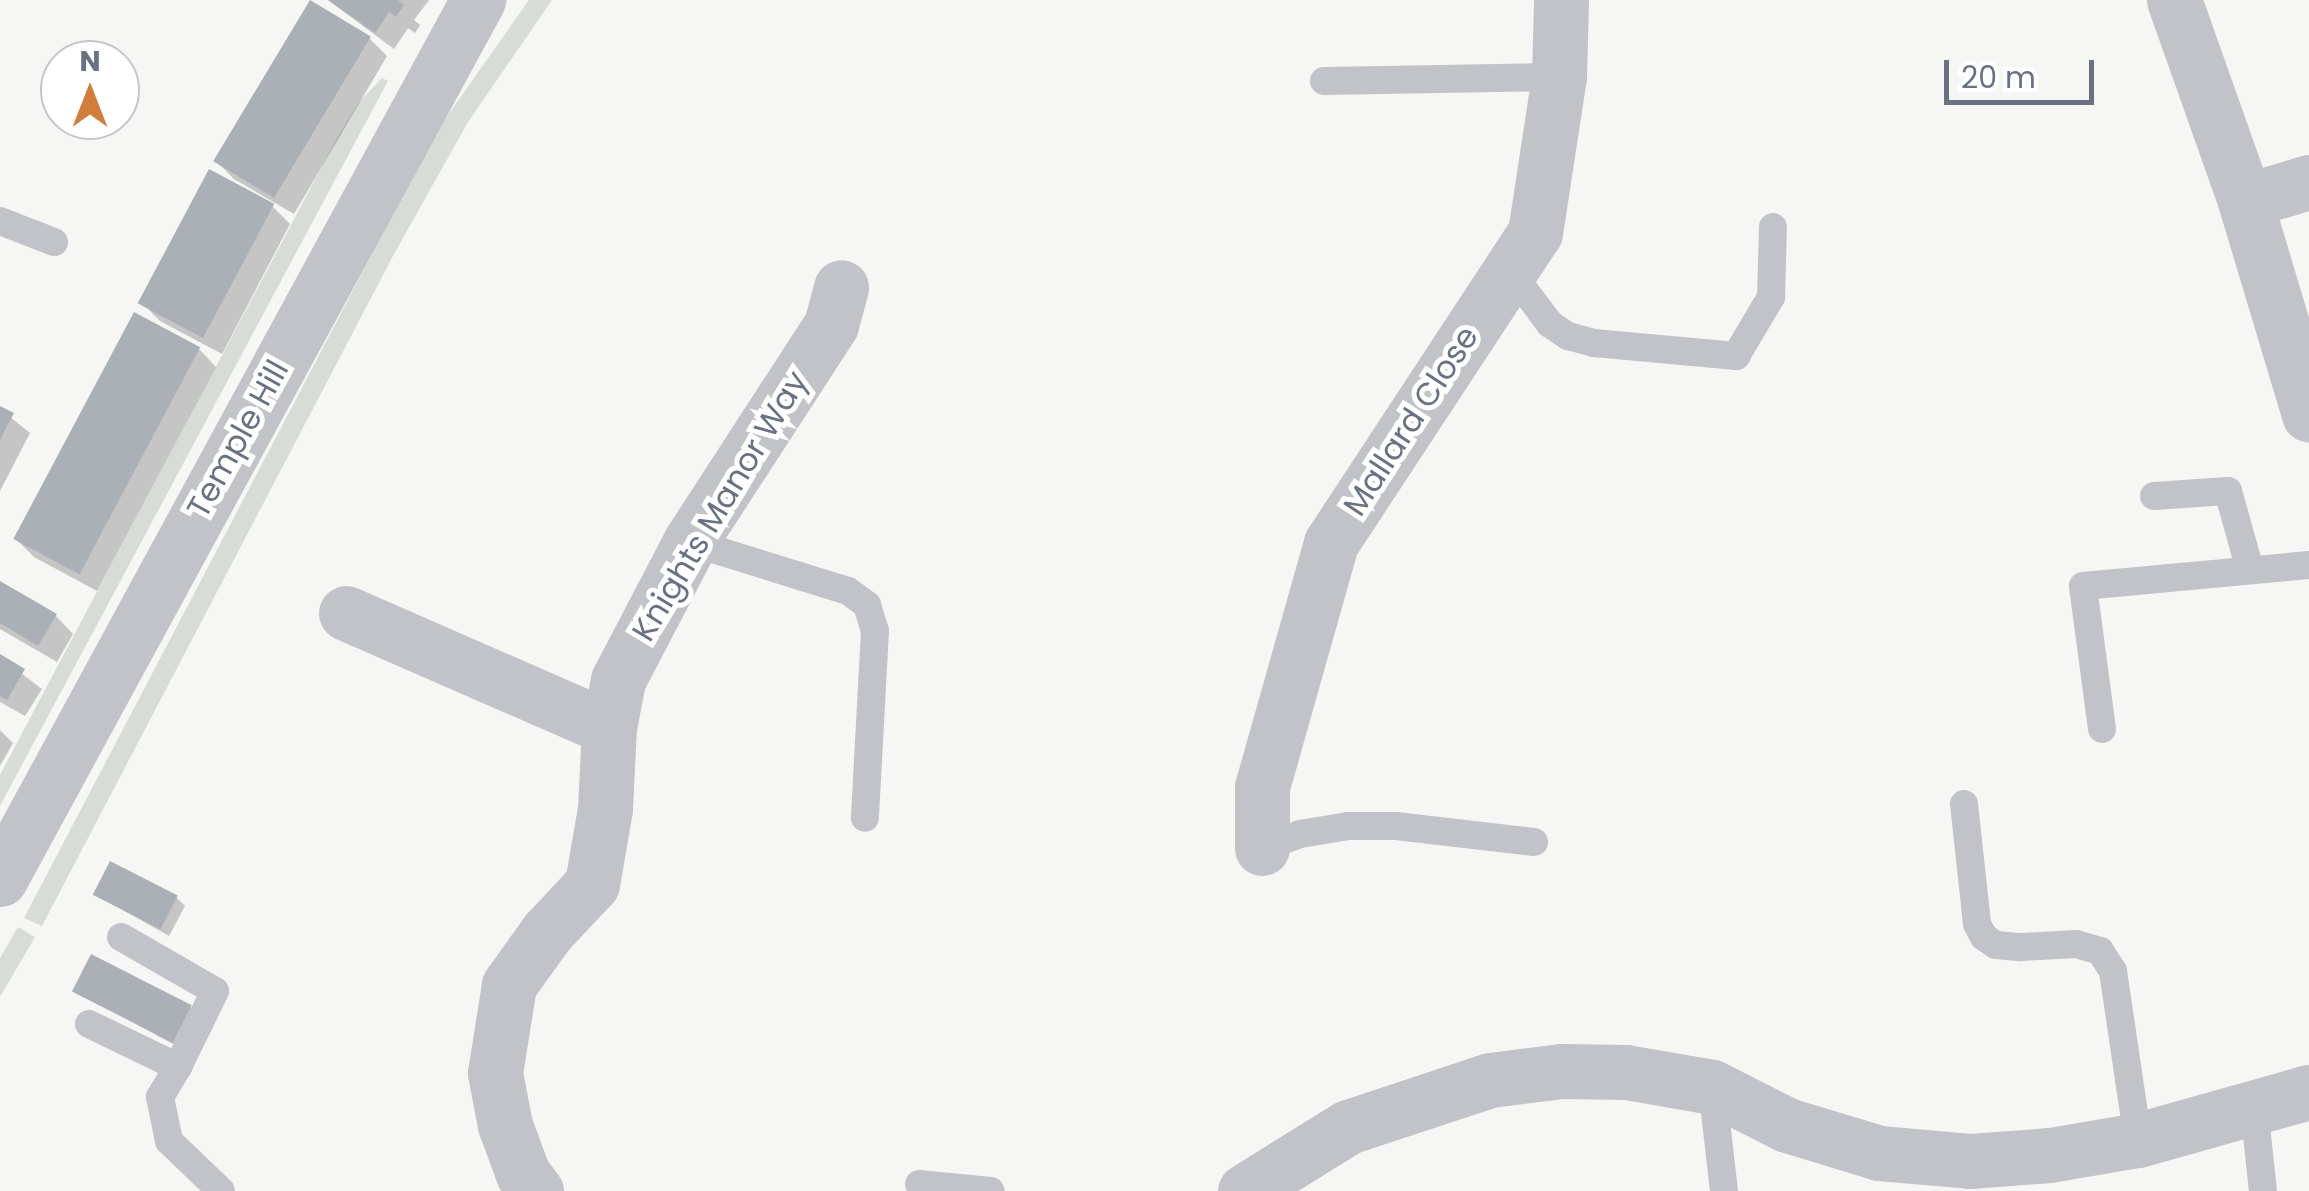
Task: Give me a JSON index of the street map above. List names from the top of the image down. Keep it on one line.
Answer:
{"streets":{"street":["Mallard Close","Temple Hill","Knights Manor Way"]},"scale_bar":"20 m","north":"top"}
